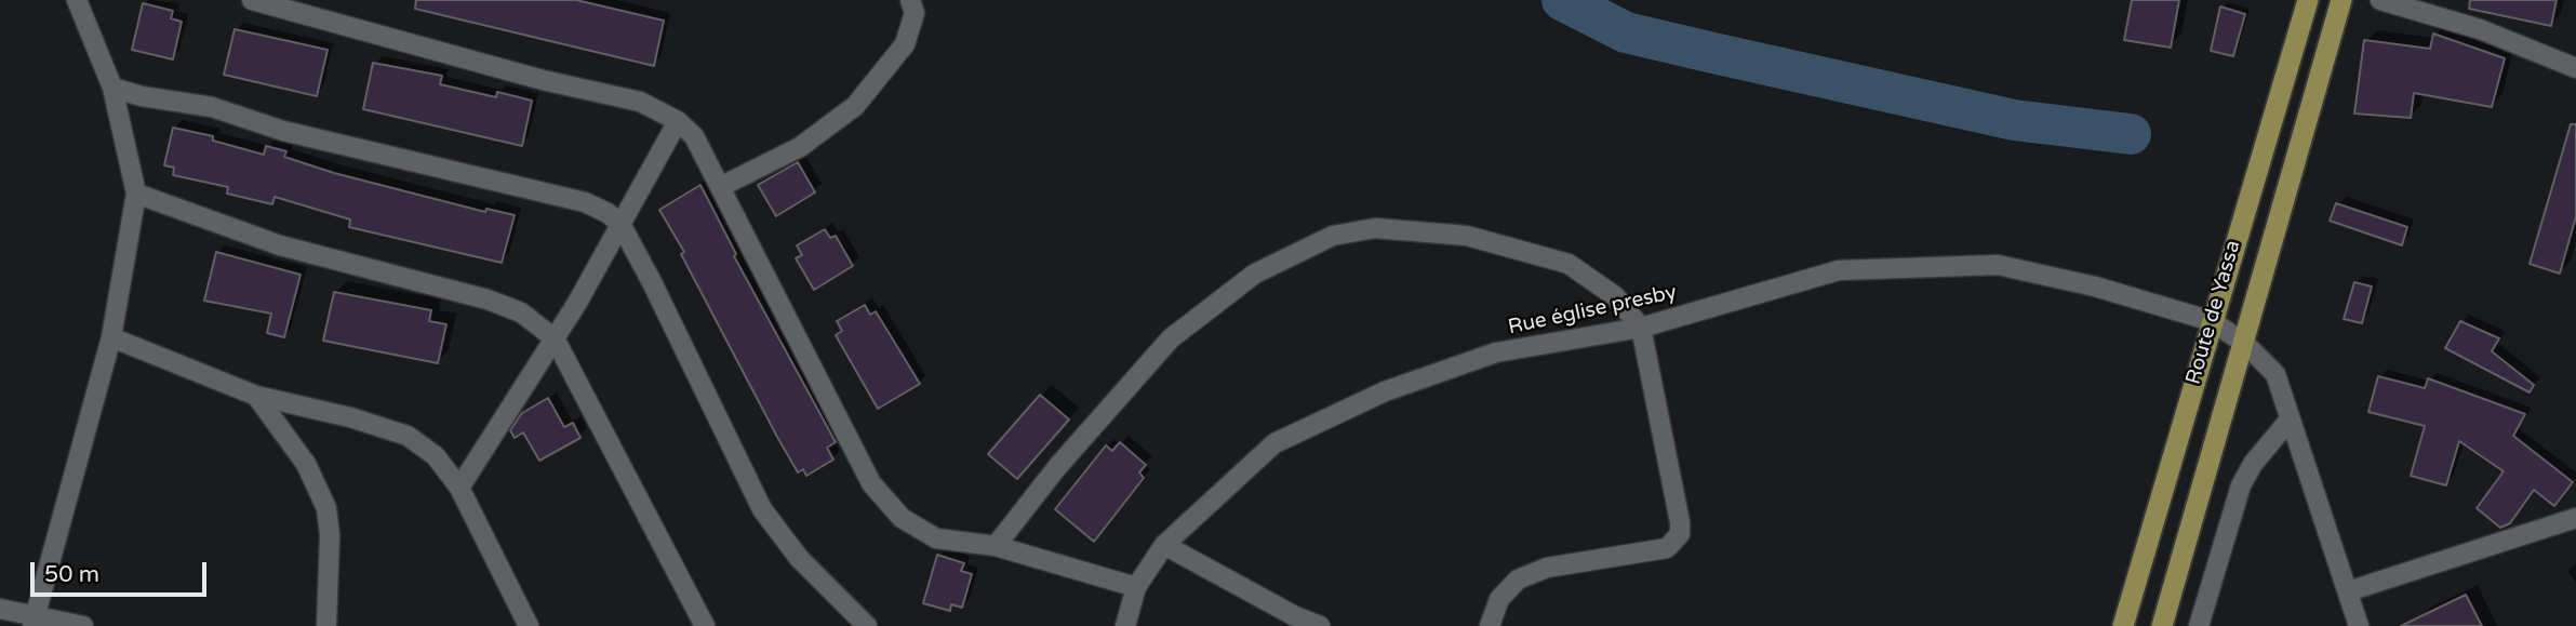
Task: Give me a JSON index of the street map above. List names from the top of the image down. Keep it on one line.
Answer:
{"streets":{"main road":["Route de Yassa"],"street":["Rue église presby"]},"crossings":[["Rue église presby","Route de Yassa"]],"scale_bar":"50 m"}
